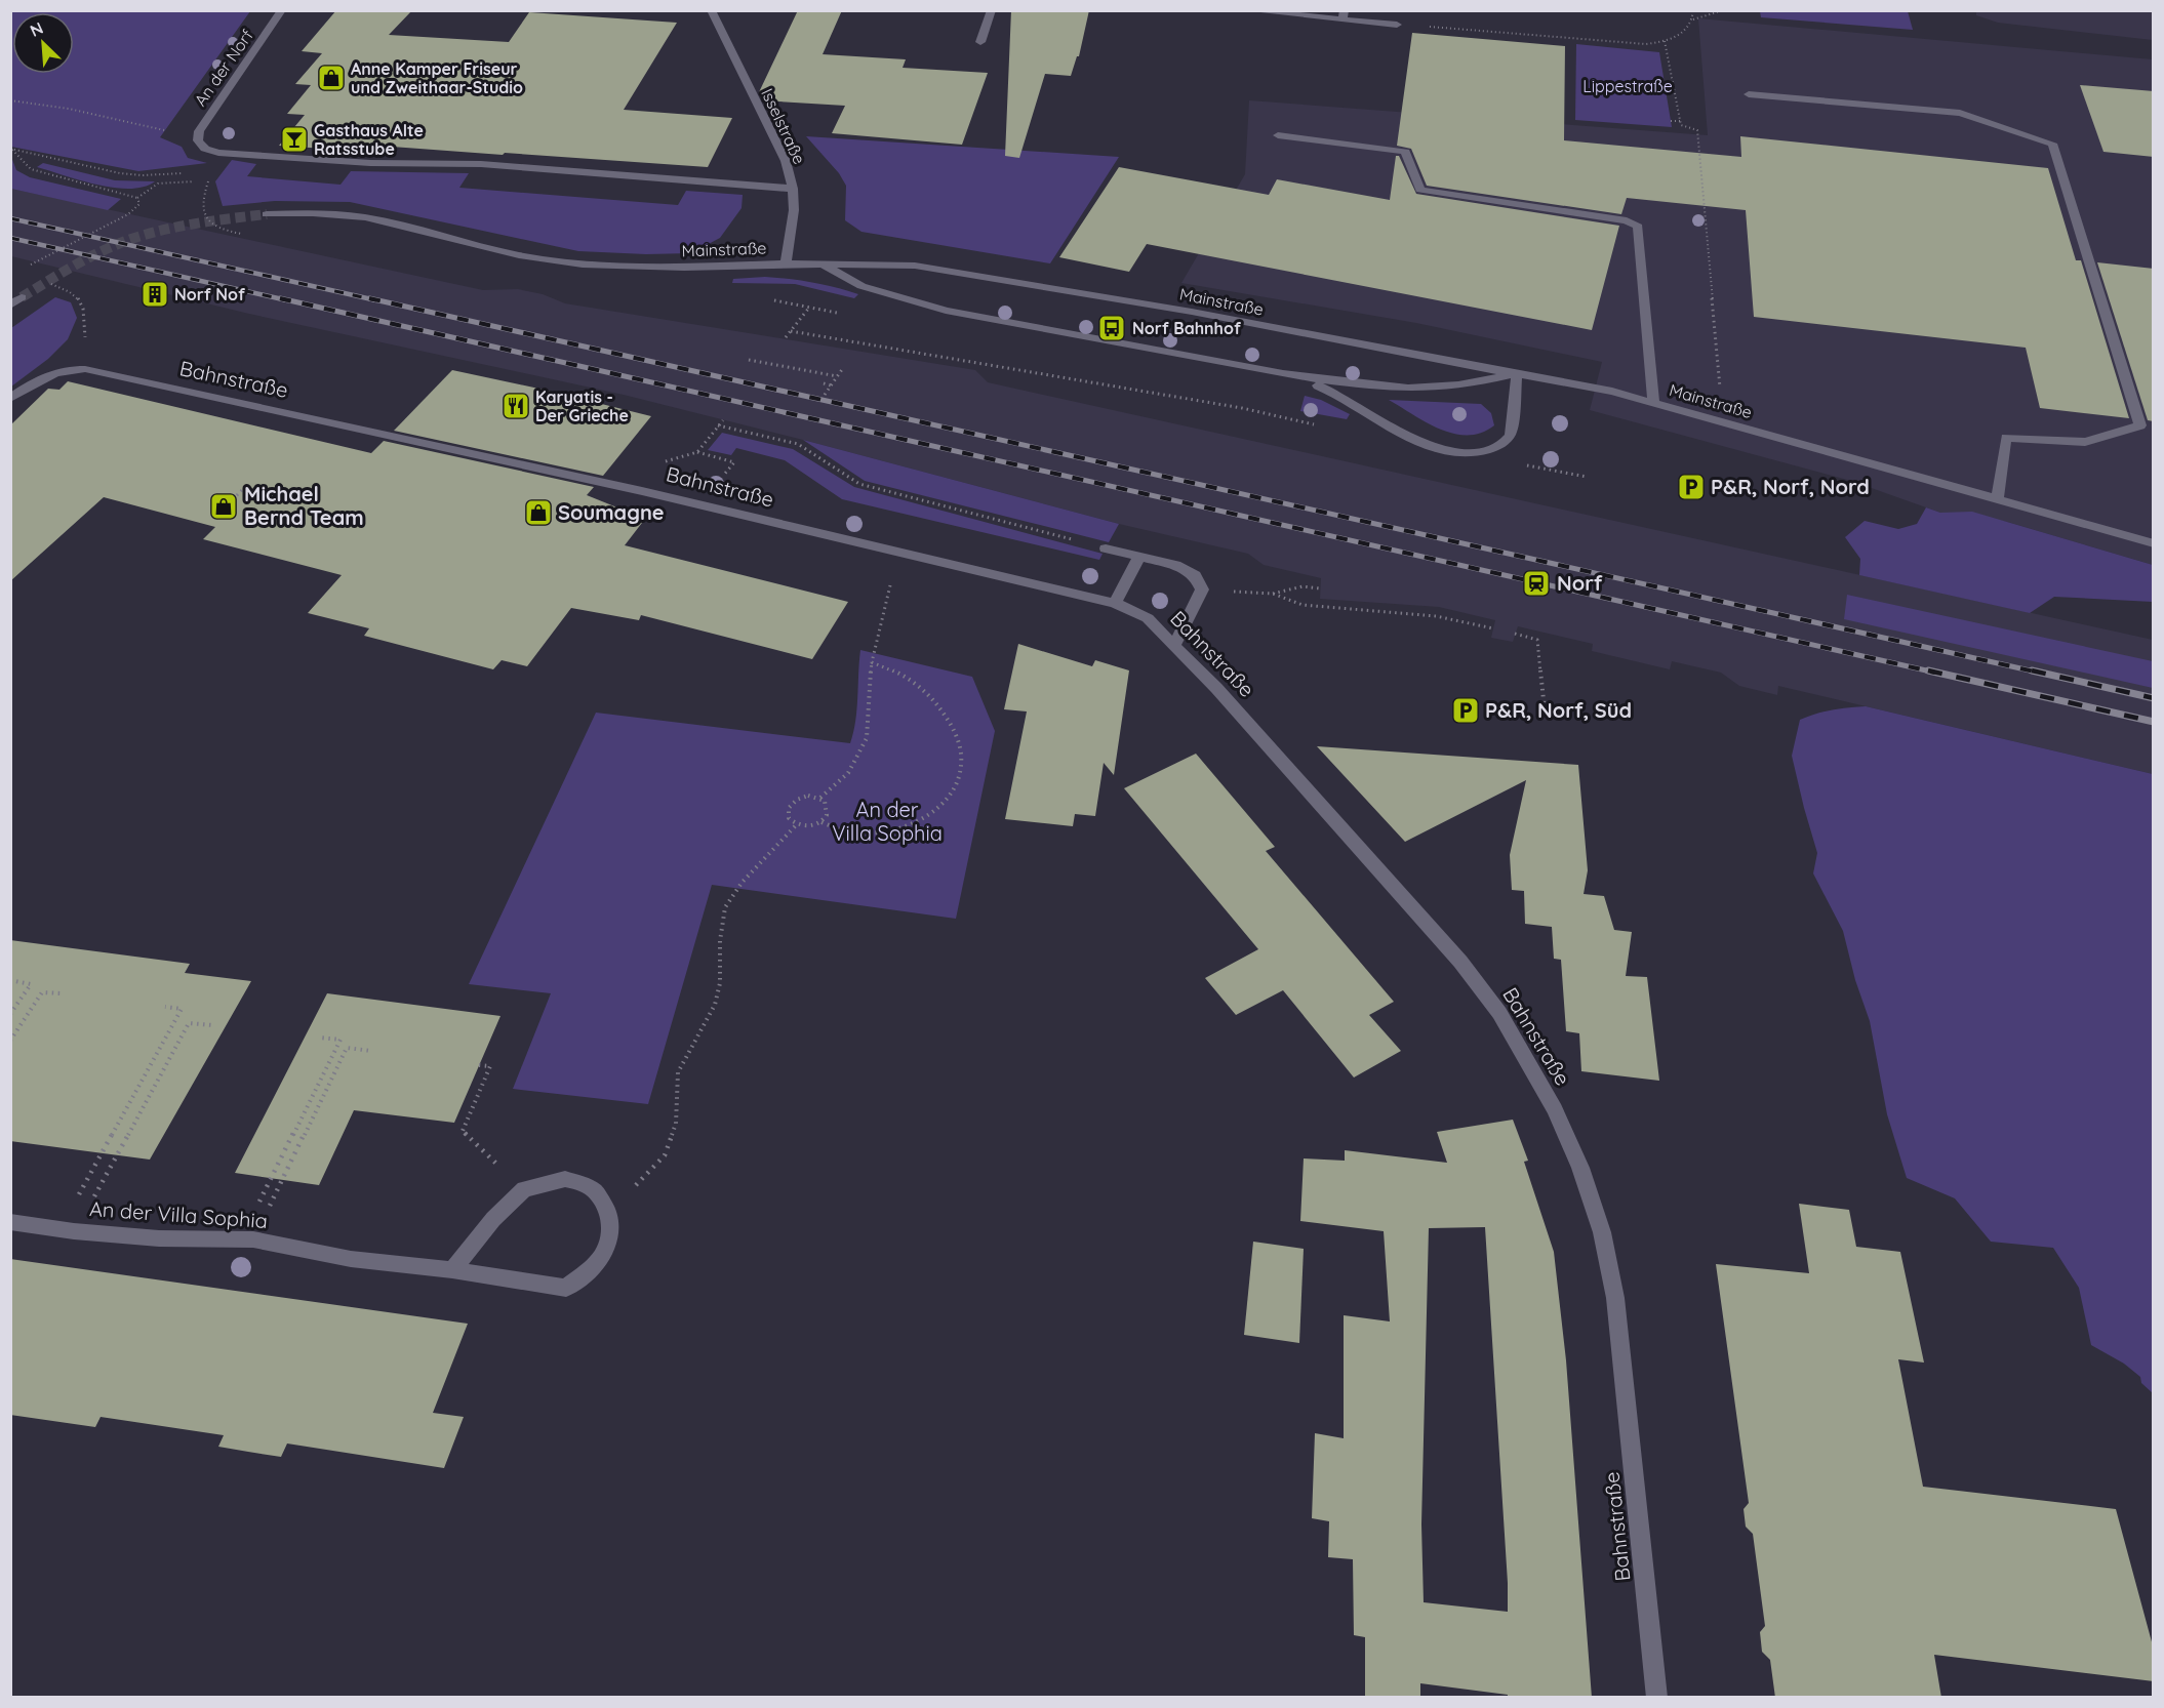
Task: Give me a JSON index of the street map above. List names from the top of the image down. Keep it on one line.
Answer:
{"streets":{"street":["An der Norf","Isselstraße","Mainstraße","Bahnstraße","An der Villa Sophia"]},"crossings":[["Isselstraße","Mainstraße"]],"parks":["Lippestraße","An der Villa Sophia"],"places":{"shop":["Anne Kamper Friseur und Zweithaar-Studio","Michael Bernd Team","Soumagne"],"bar":["Gasthaus Alte Ratsstube"],"building":["Norf Nof"],"bus stop":["Norf Bahnhof"],"restaurant":["Karyatis - Der Grieche"],"parking":["P&R, Norf, Nord","P&R, Norf, Süd"],"station":["Norf"]},"north":"top left"}
